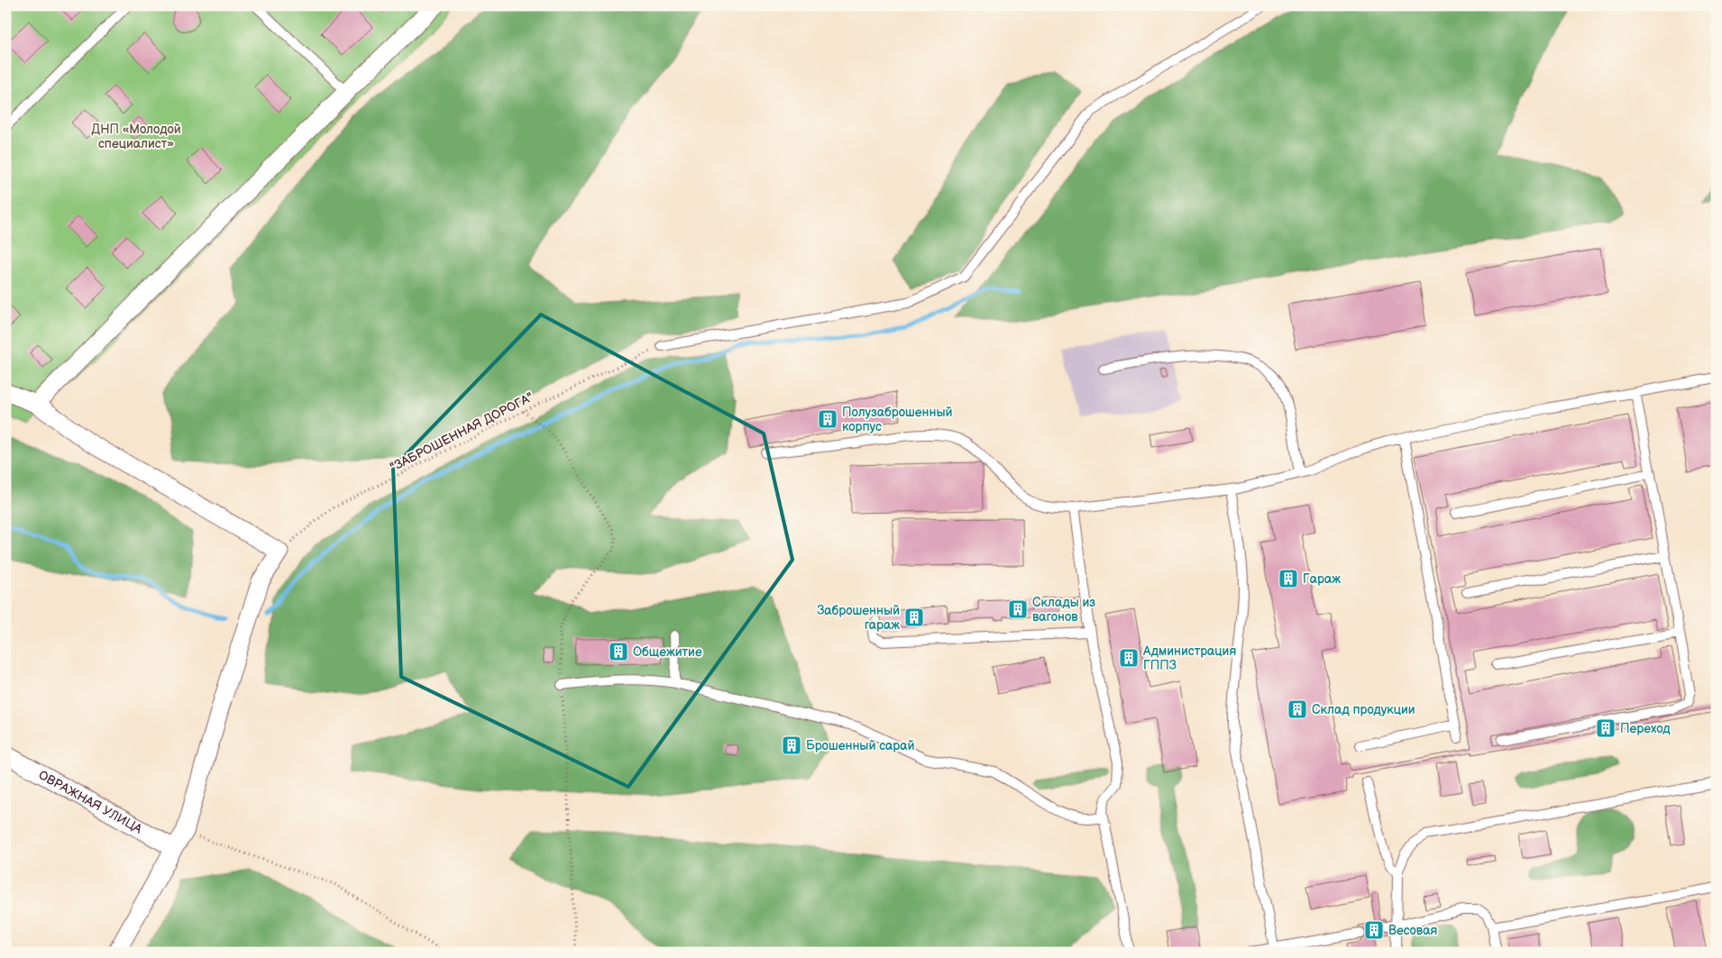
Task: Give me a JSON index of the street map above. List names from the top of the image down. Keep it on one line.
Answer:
{"streets":{"street":["ОВРАЖНАЯ УЛИЦА"],"path":["\"ЗАБРОШЕННАЯ ДОРОГА\""]},"parks":["ДНП «Молодой специалист»"],"places":{"building":["Полузаброшенный корпус","Гараж","Склады из вагонов","Заброшенный гараж","Общежитие","Администрация ГППЗ","Склад продукции","Переход","Брошенный сарай","Весовая"]}}
